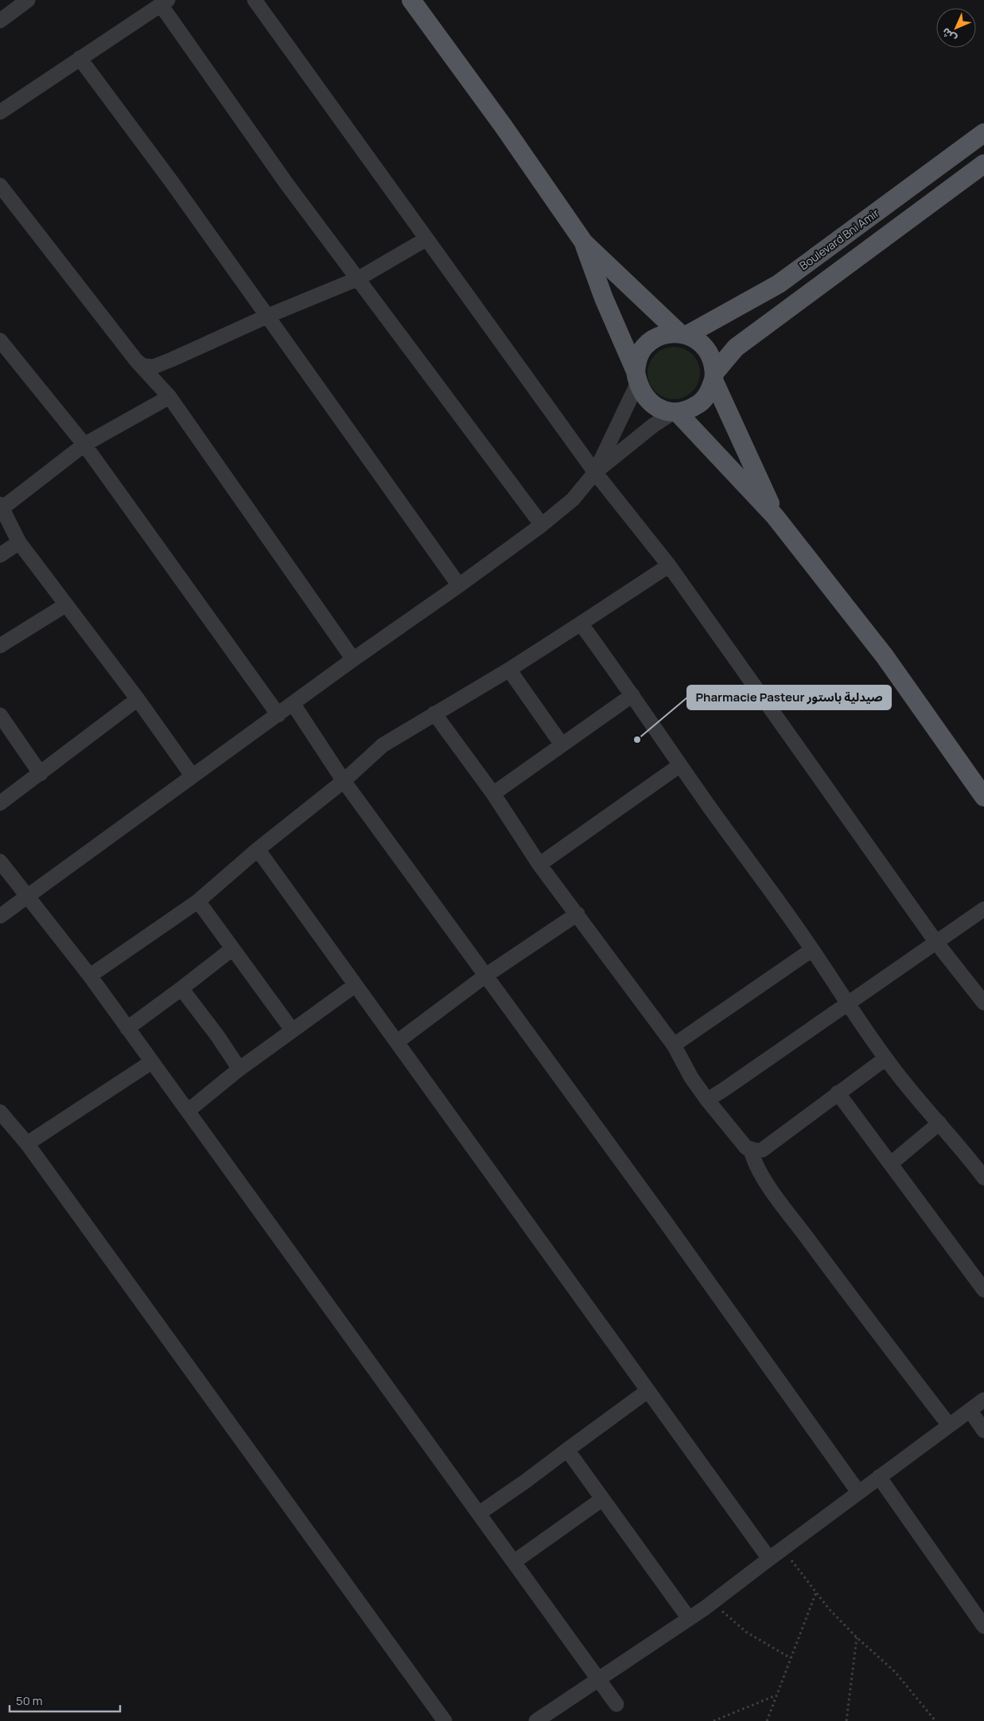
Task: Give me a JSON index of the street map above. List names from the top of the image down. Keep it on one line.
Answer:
{"streets":{"main road":["Boulevard Bni Amir"]},"places":["Pharmacie Pasteur صيدلية باستور"],"scale_bar":"50 m","north":"bottom left"}
